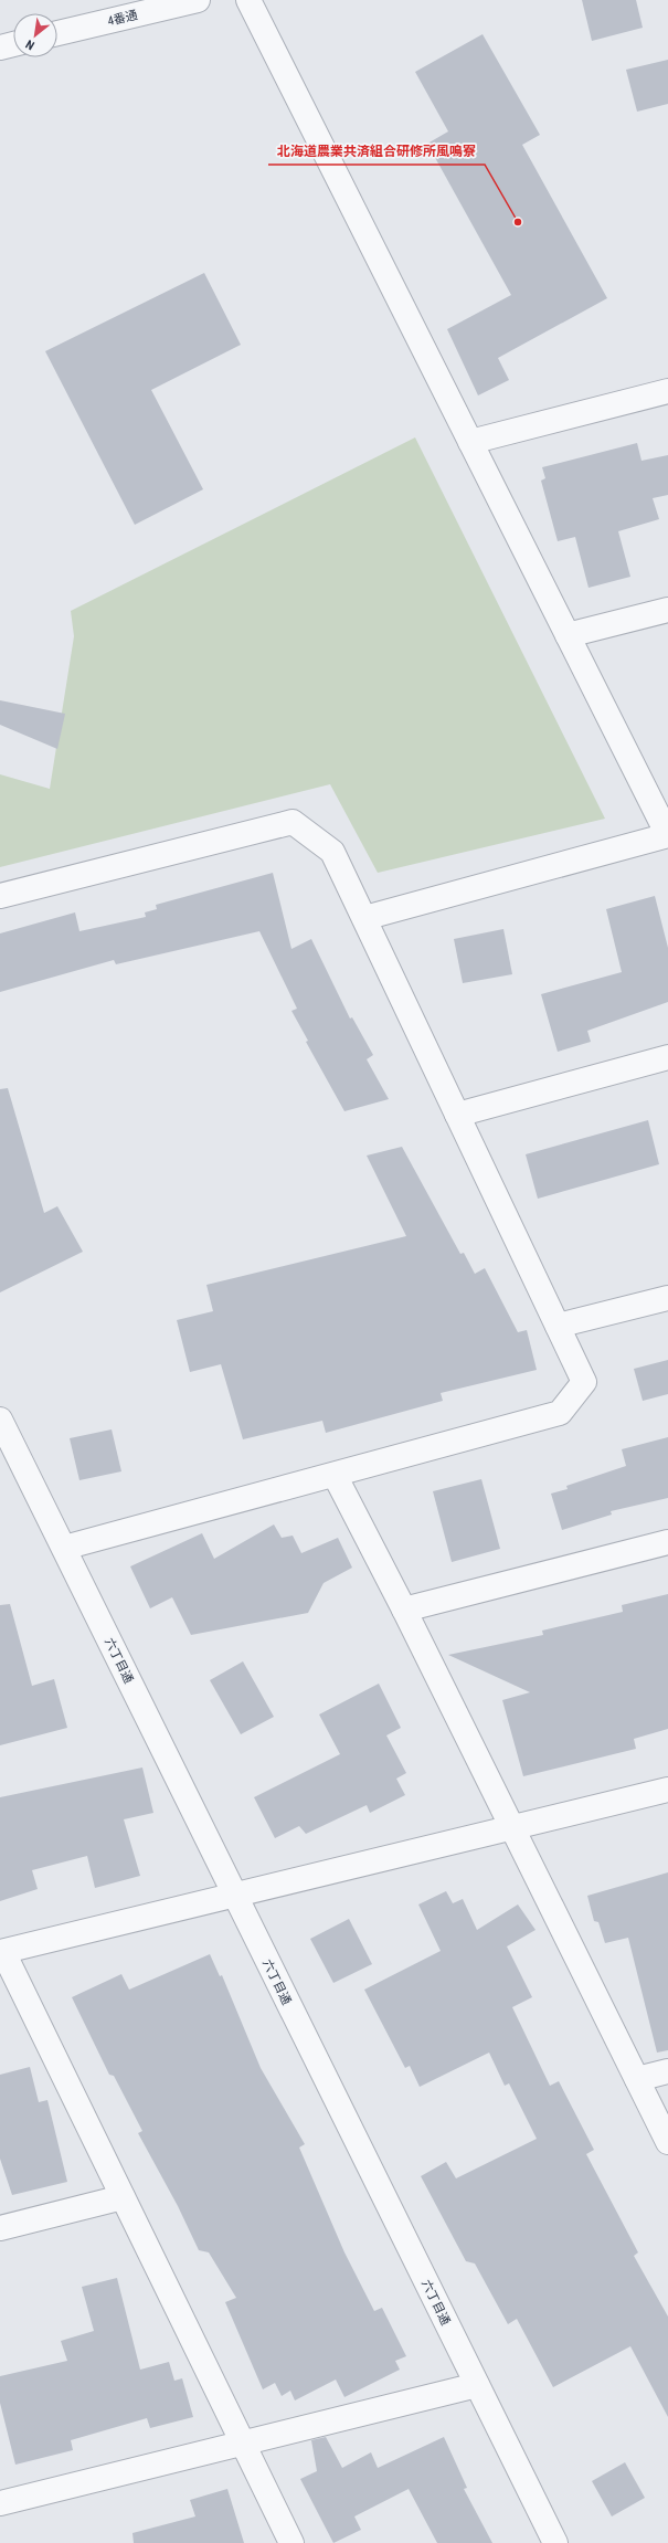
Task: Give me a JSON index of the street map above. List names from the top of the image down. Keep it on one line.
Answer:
{"streets":{"street":["4番通","六丁目通"]},"places":["北海道農業共済組合研修所風鳴寮"],"north":"bottom left"}
